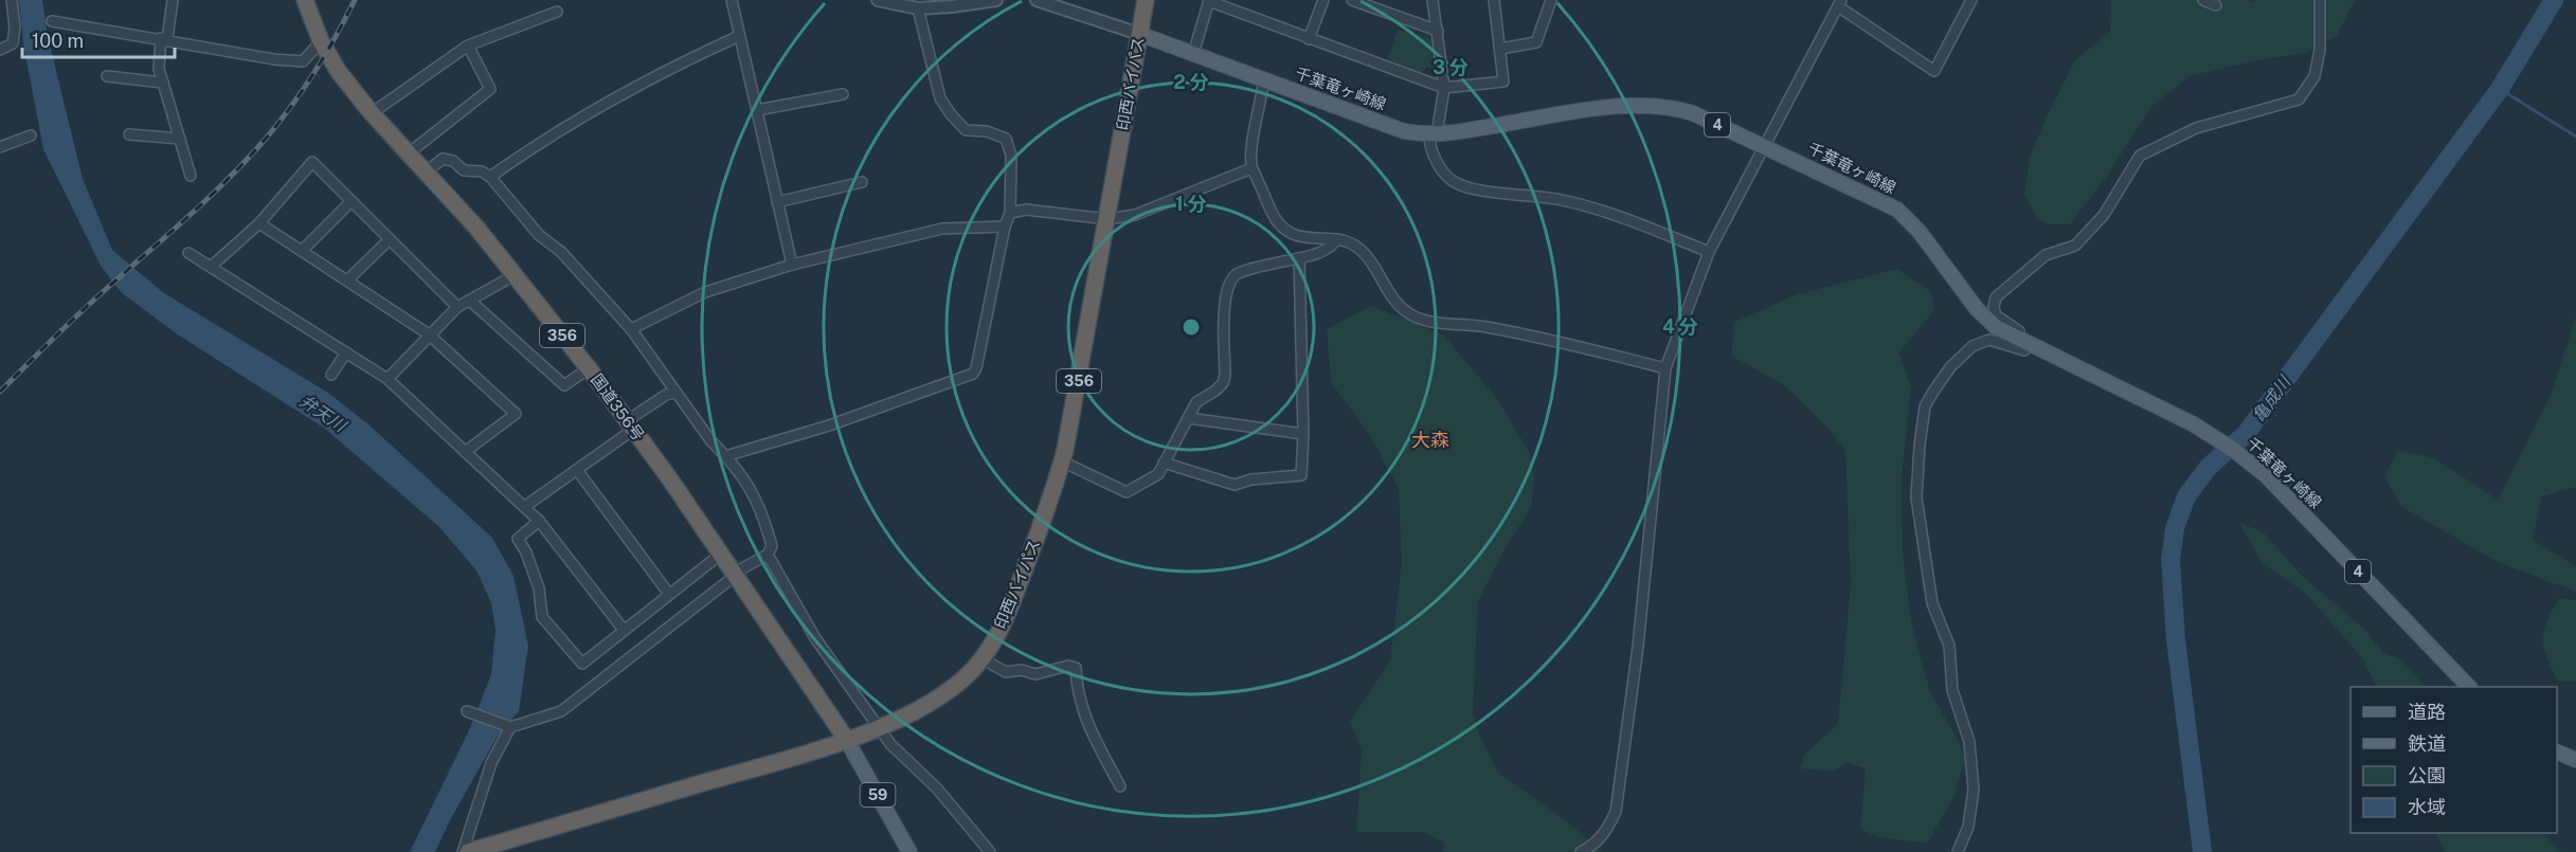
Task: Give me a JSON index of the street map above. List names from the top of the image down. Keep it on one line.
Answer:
{"streets":{"highway":["印西バイパス","356","国道356号"],"main road":["千葉竜ヶ崎線","4","59"]},"crossings":[["印西バイパス","千葉竜ヶ崎線"],["印西バイパス","国道356号"],["印西バイパス","59"],["国道356号","59"]],"districts":["大森"],"water":["亀成川","弁天川"],"legend":["道路","鉄道","公園","水域"],"scale_bar":"100 m","rings":["3 分","2 分","1 分","4 分"]}
